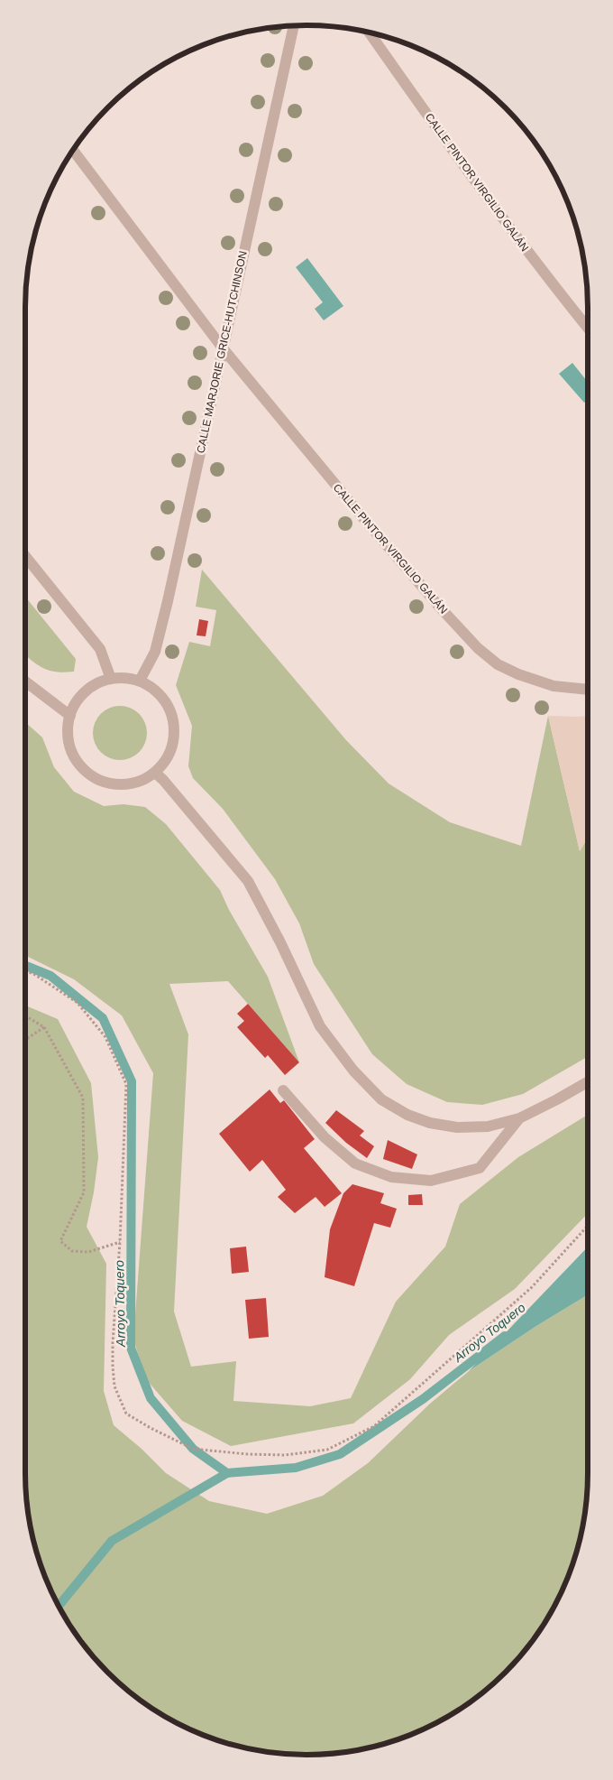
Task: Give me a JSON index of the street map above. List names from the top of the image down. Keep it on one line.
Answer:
{"streets":{"street":["CALLE PINTOR VIRGILIO GALÁN","CALLE MARJORIE GRICE-HUTCHINSON"]},"crossings":[["CALLE PINTOR VIRGILIO GALÁN","CALLE MARJORIE GRICE-HUTCHINSON"]],"water":["Arroyo Toquero"]}
